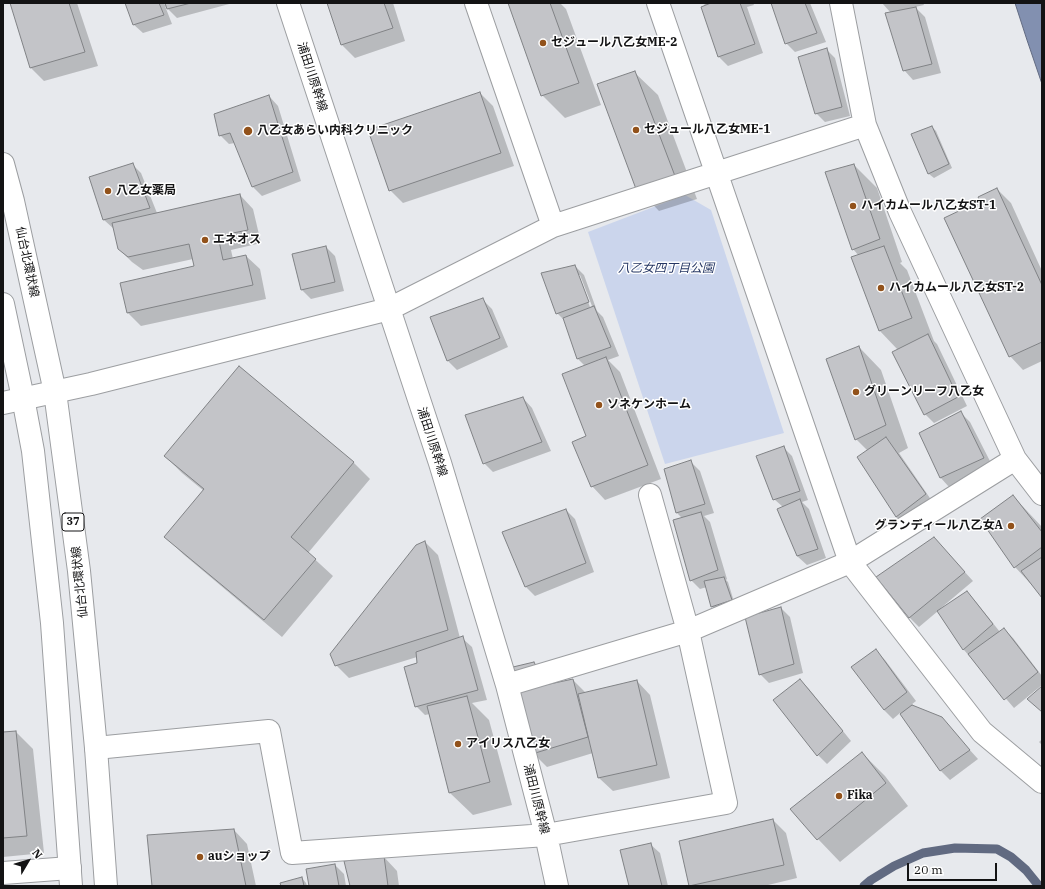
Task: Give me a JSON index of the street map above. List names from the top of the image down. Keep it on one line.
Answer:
{"streets":{"street":["浦田川原幹線","仙台北環状線","37"]},"parks":["八乙女四丁目公園"],"places":["セジュール八乙女ME-2","セジュール八乙女ME-1","八乙女あらい内科クリニック","八乙女薬局","ハイカムール八乙女ST-1","エネオス","ハイカムール八乙女ST-2","グリーンリーフ八乙女","ソネケンホーム","グランディール八乙女A","アイリス八乙女","Fika","auショップ"],"scale_bar":"20 m","north":"top right"}
